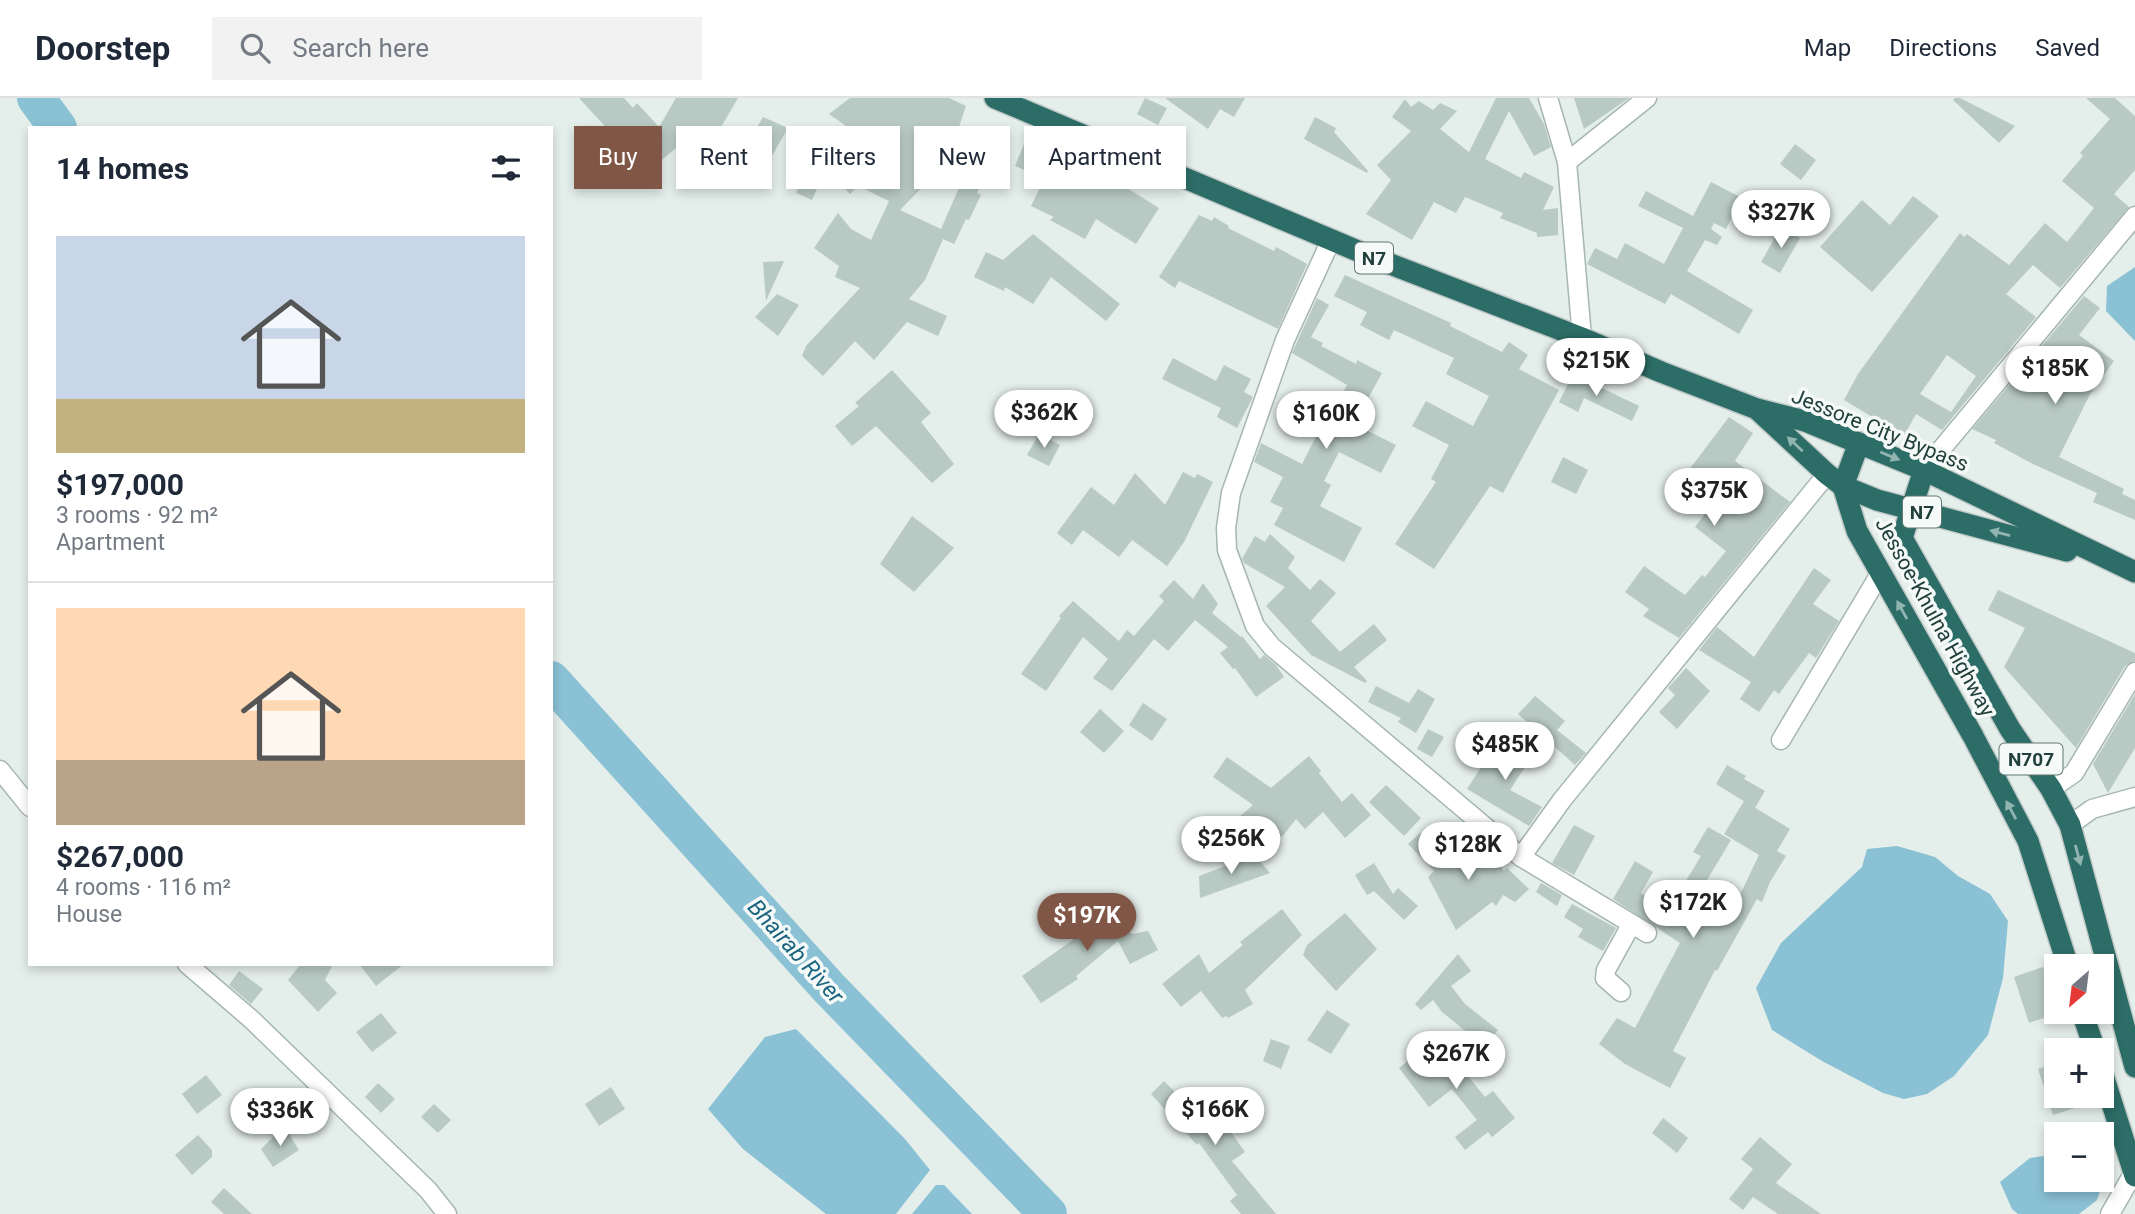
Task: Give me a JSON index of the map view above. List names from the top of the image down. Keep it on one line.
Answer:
{"streets":{"highway":["N7","Jessore City Bypass","Jessoe-Khulna Highway","N707"]},"crossings":[["N7","Jessore City Bypass"],["Jessore City Bypass","Jessoe-Khulna Highway"]],"water":["Bhairab River"],"north":"bottom left","page":{"header":"Doorstep","search":"Search here","nav":["Map","Directions","Saved"],"chip":["Buy","Rent","Filters","New","Apartment"],"heading":"14 homes","price":["$327K","$215K","$185K","$362K","$160K","$375K","$485K","$256K","$128K","$172K","$197K","$267K","$166K","$336K"],"list":[{"name":"$197,000","note":"3 rooms · 92 m² · Apartment"},{"name":"$267,000","note":"4 rooms · 116 m² · House"}],"map_buttons":["+","−"]}}
